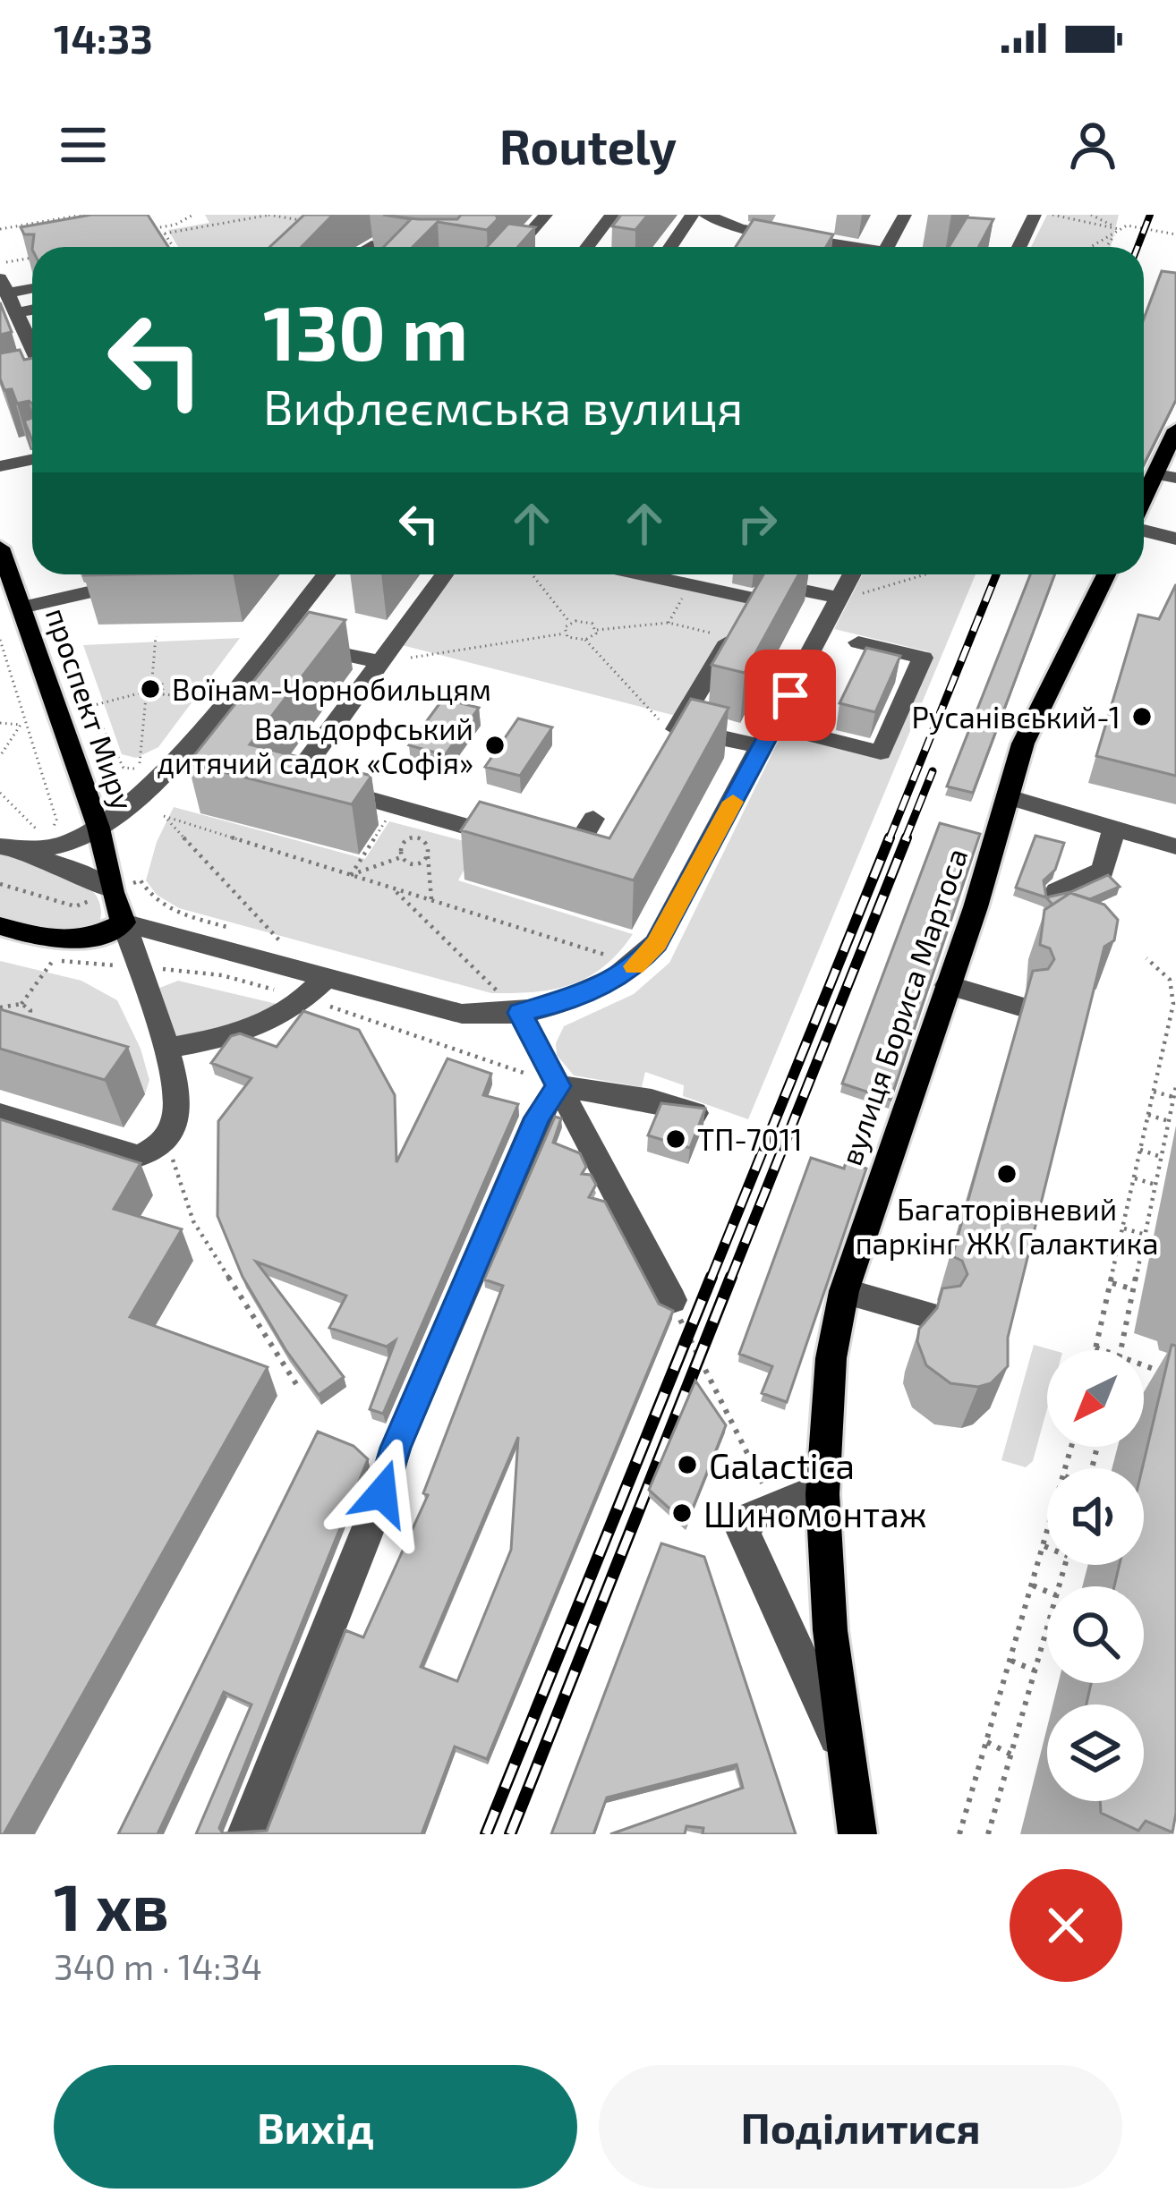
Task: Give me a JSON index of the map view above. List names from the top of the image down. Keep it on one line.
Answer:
{"streets":{"main road":["проспект Миру","вулиця Бориса Мартоса"]},"places":["Воїнам-Чорнобильцям","Русанівський-1","Вальдорфський дитячий садок «Софія»","ТП-7011","Багаторівневий паркінг ЖК Галактика","Galactica","Шиномонтаж"],"north":"bottom left","page":{"status":"14:33","header":"Routely","turn":["130 m","Вифлеємська вулиця"],"heading":["1 хв","340 m · 14:34"],"buttons":["Вихід","Поділитися"]}}
